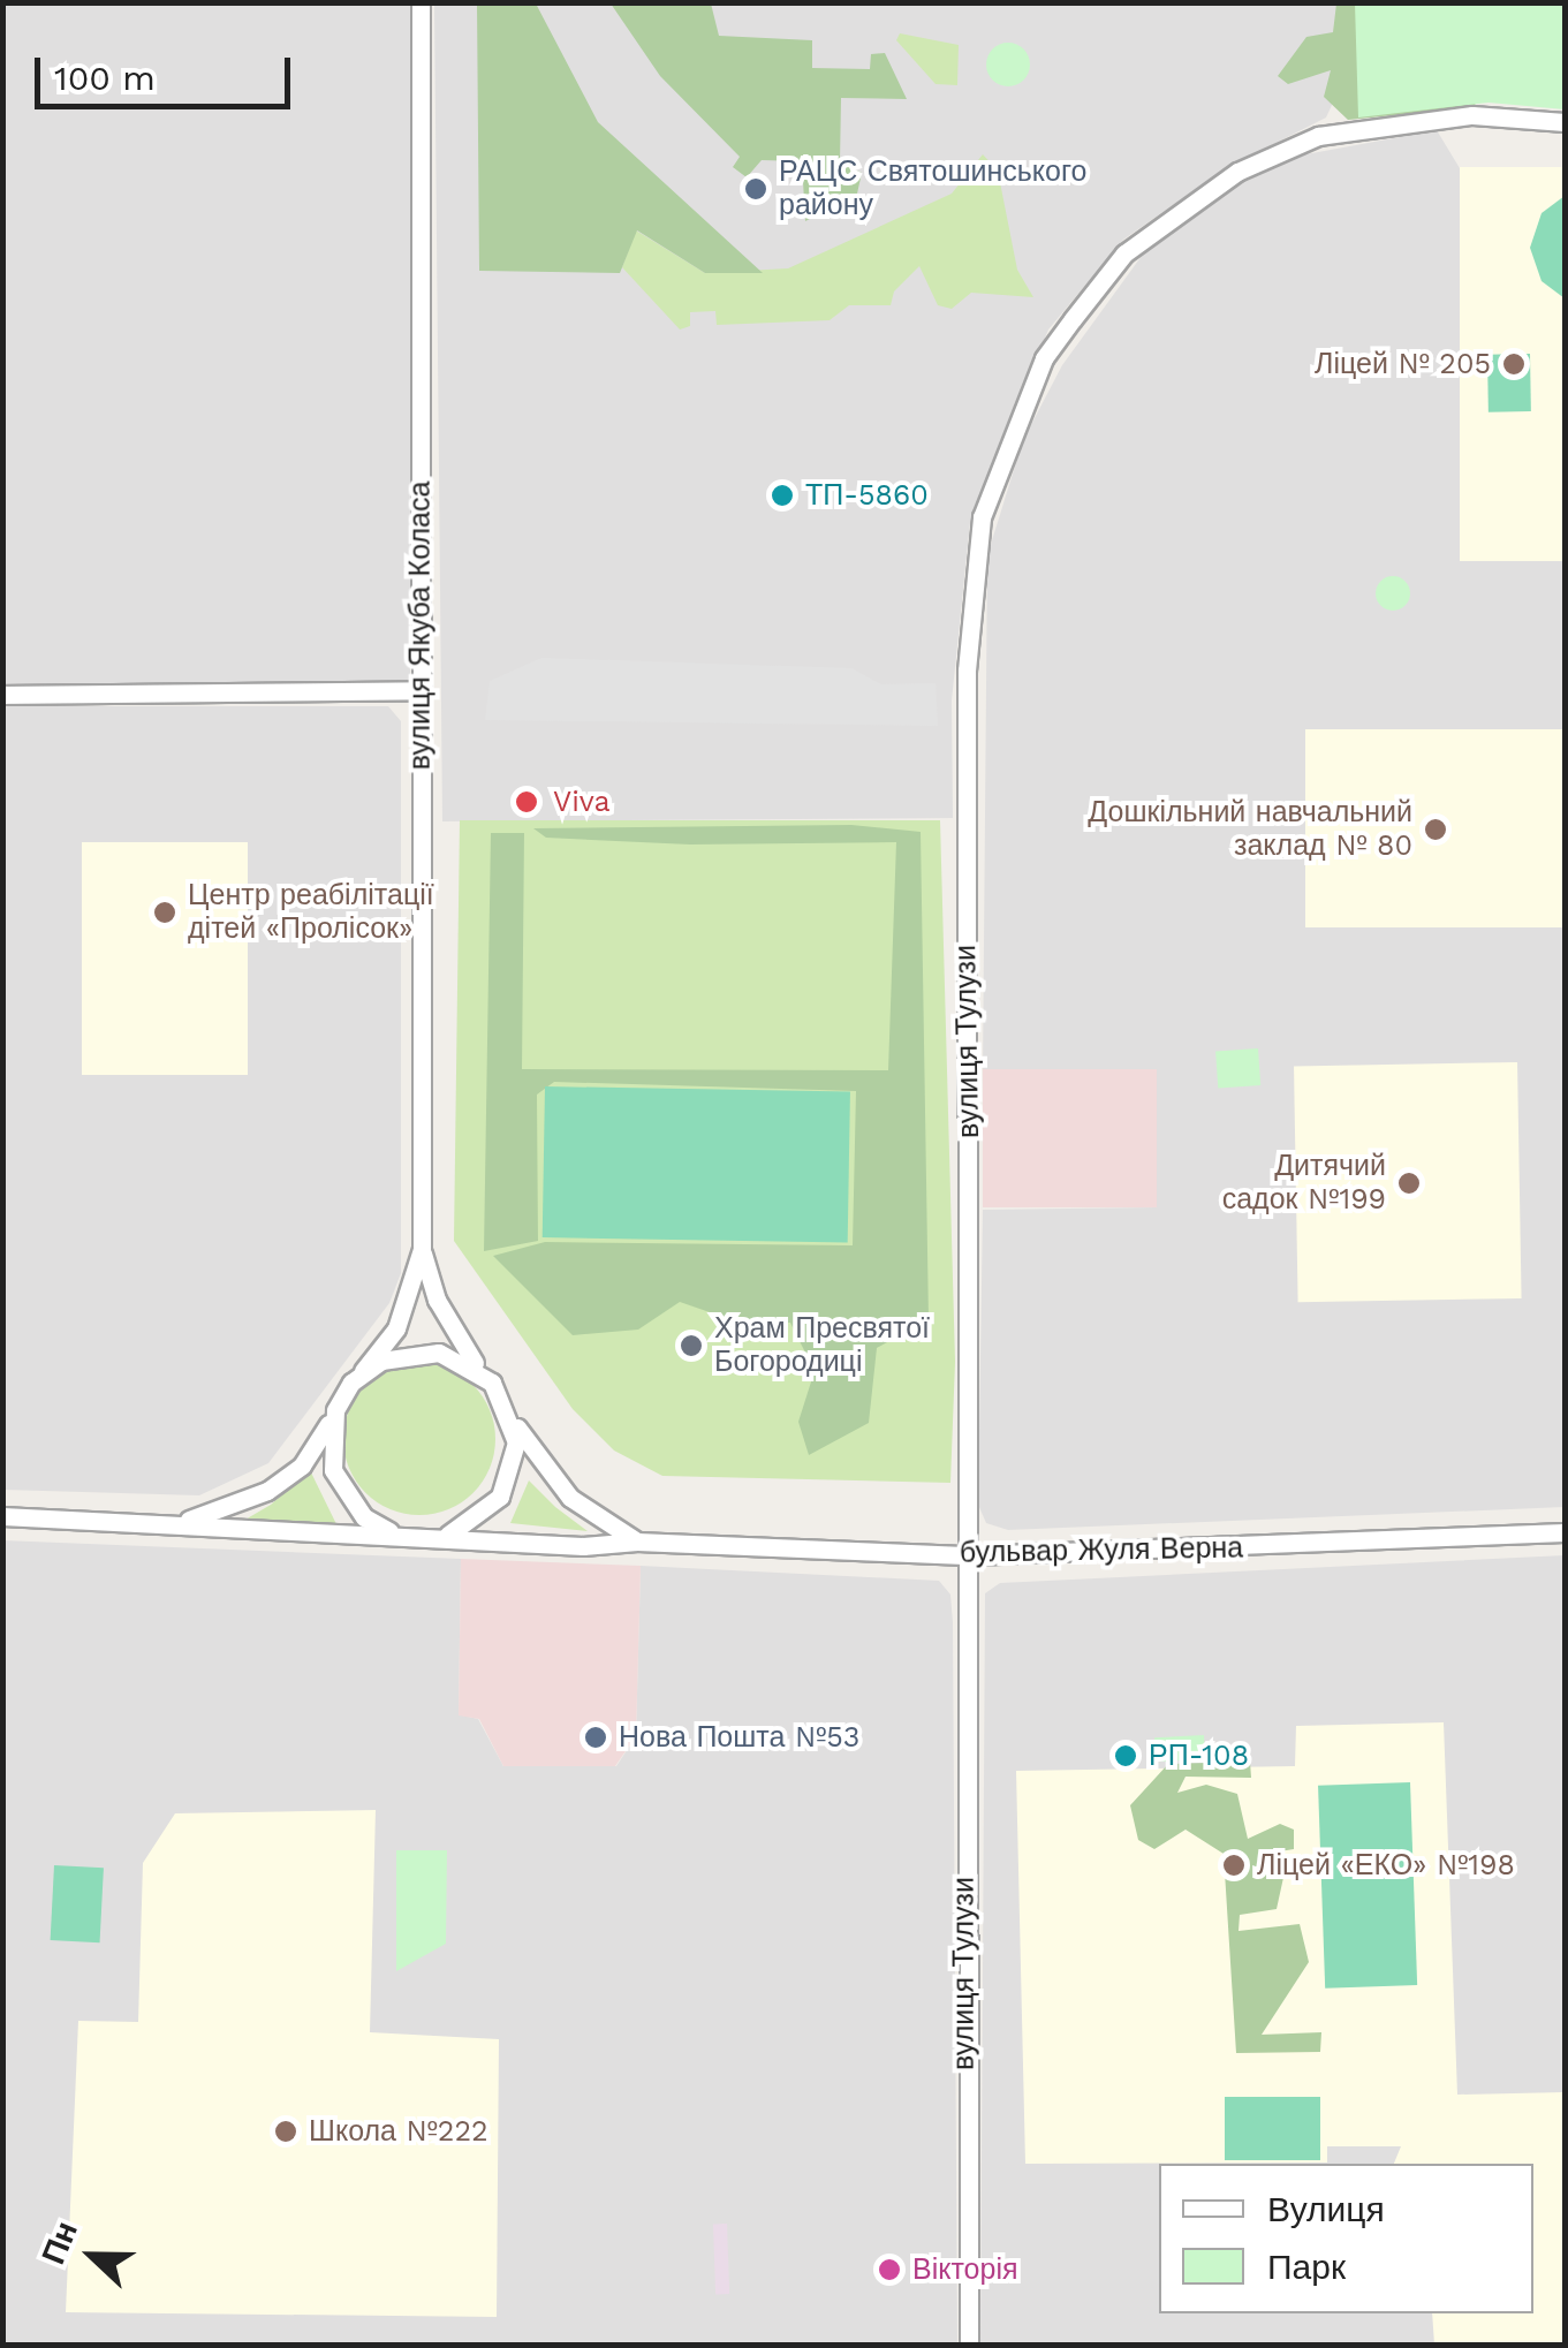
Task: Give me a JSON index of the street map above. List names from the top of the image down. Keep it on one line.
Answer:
{"streets":{"street":["вулиця Якуба Коласа","вулиця Тулузи","бульвар Жуля Верна"]},"crossings":[["вулиця Якуба Коласа","бульвар Жуля Верна"],["вулиця Тулузи","бульвар Жуля Верна"]],"places":["РАЦС Святошинського району","Ліцей № 205","ТП-5860","Viva","Дошкільний навчальний заклад № 80","Центр реабілітації дітей «Пролісок»","Дитячий садок №199","Храм Пресвятої Богородиці","Нова Пошта №53","РП-108","Ліцей «ЕКО» №198","Школа №222","Вікторія"],"legend":["Вулиця","Парк"],"scale_bar":"100 m","north":"left"}
